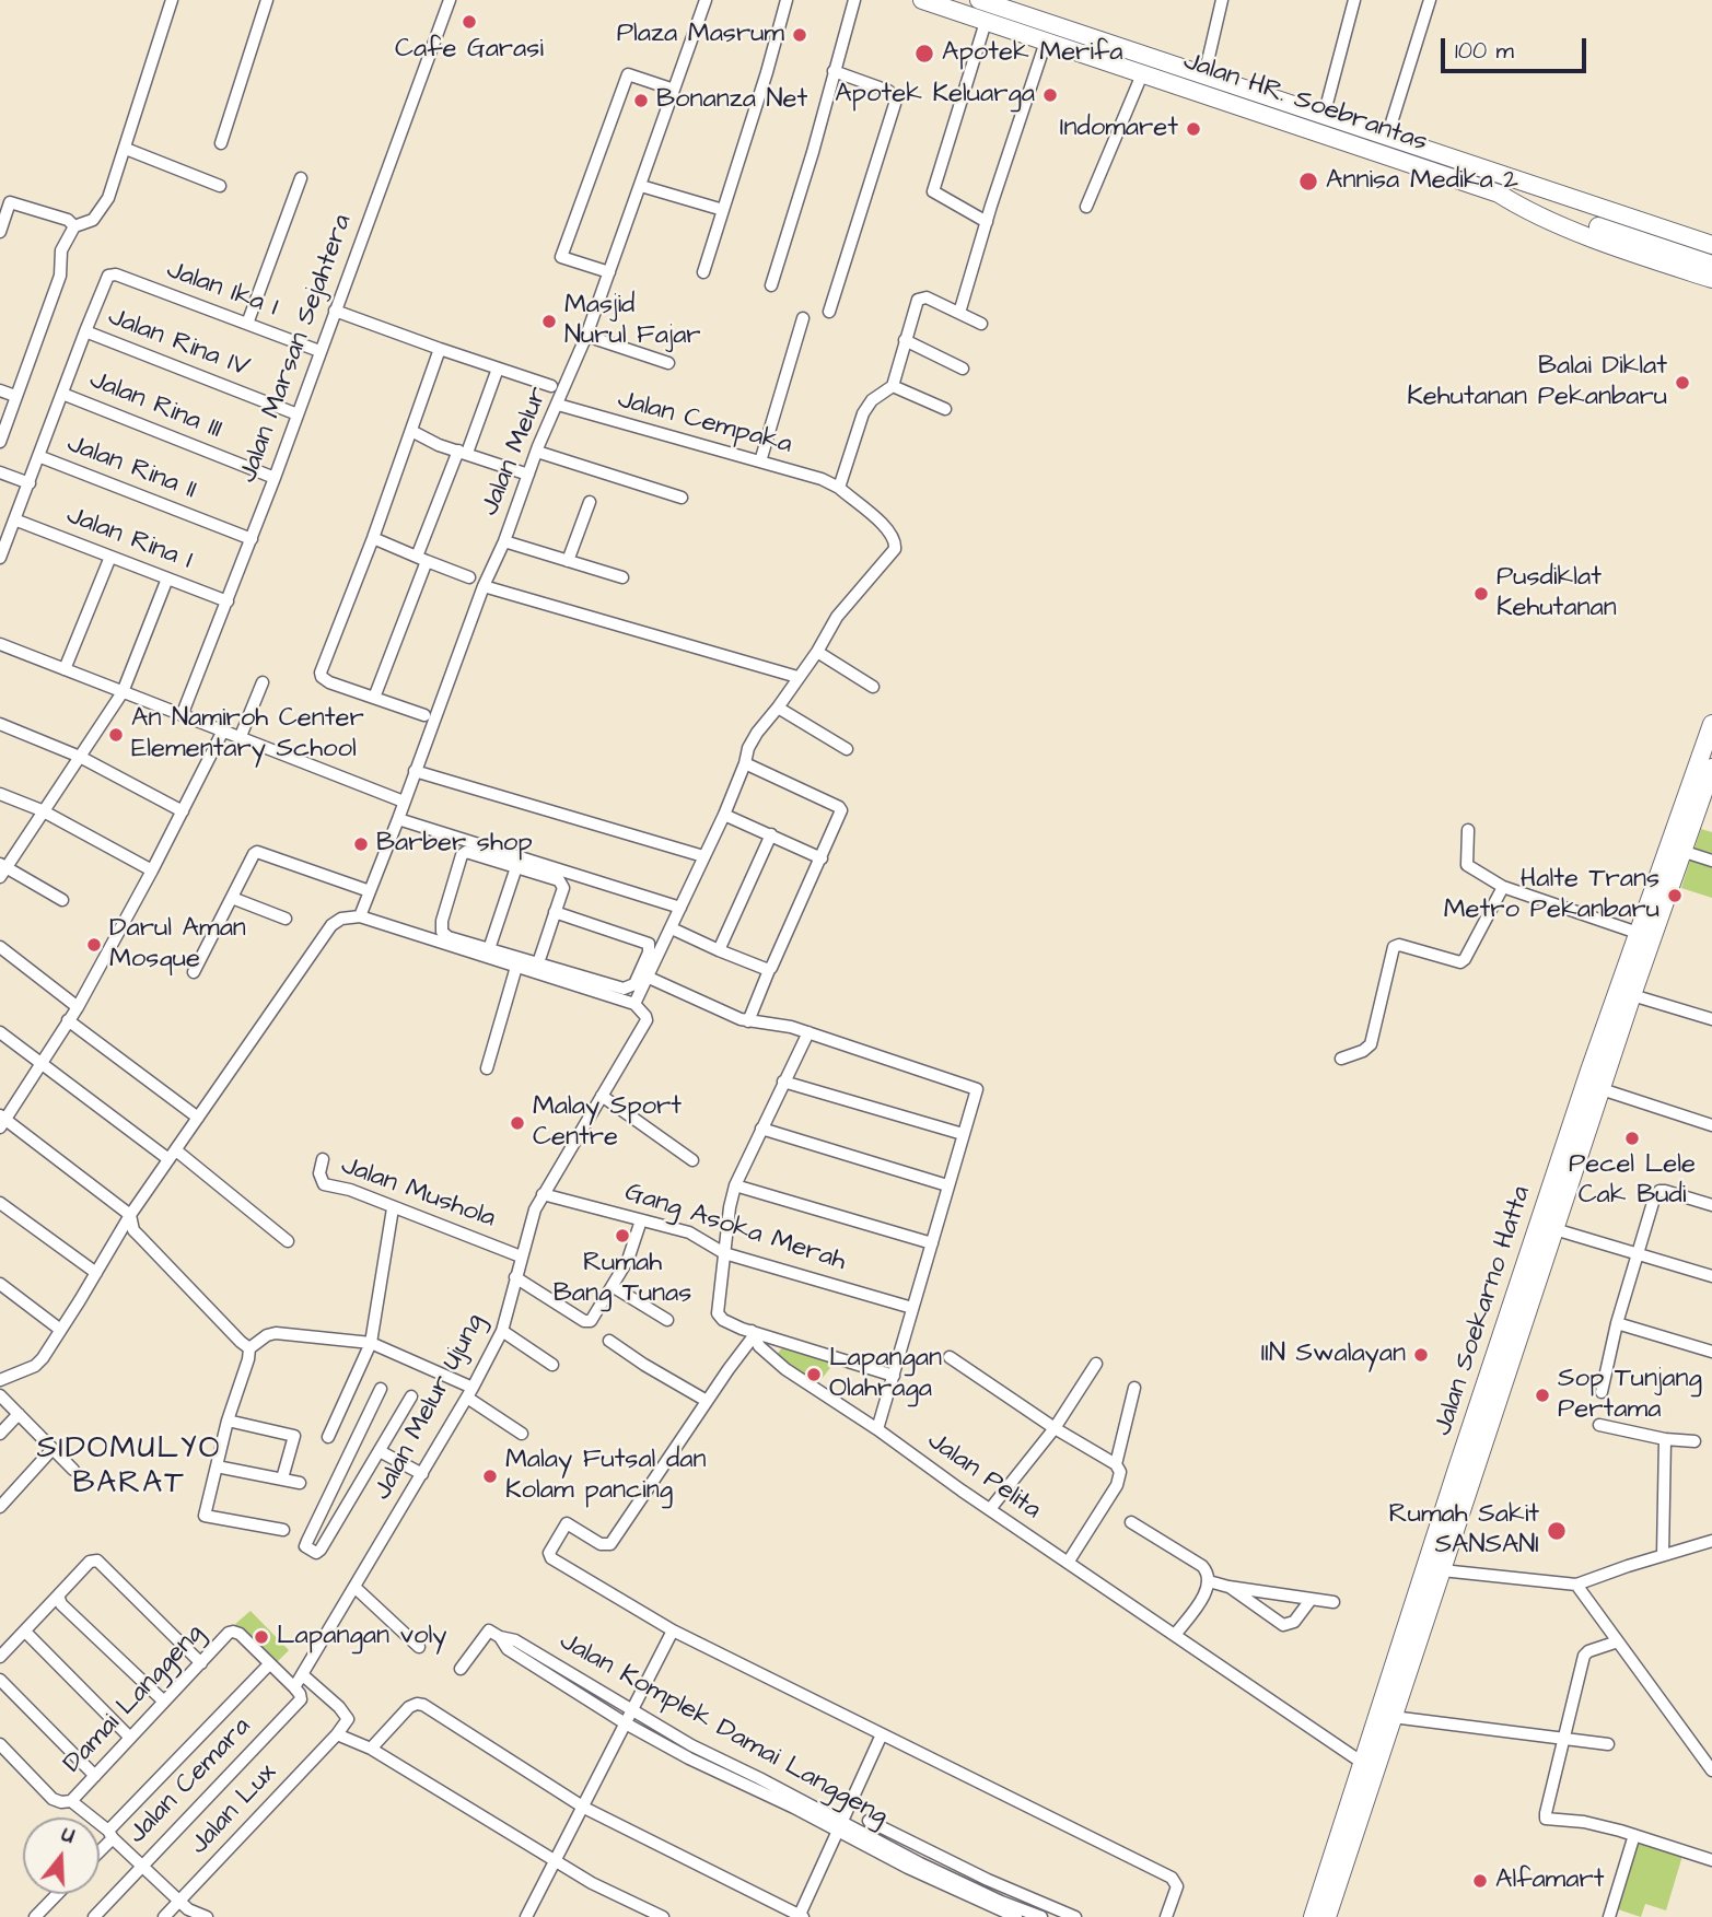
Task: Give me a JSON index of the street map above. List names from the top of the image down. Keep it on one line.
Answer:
{"streets":{"main road":["Jalan HR. Soebrantas","Jalan Soekarno Hatta"],"street":["Jalan Ika I","Jalan Rina IV","Jalan Marsan Sejahtera","Jalan Rina III","Jalan Cempaka","Jalan Melur","Jalan Rina II","Jalan Rina I","Jalan Mushola","Gang Asoka Merah","Jalan Melur Ujung","Jalan Pelita","Damai Langgeng","Jalan Komplek Damai Langgeng","Jalan Cemara","Jalan Lux"]},"crossings":[["Jalan Ika I","Jalan Rina IV"],["Jalan Ika I","Jalan Marsan Sejahtera"],["Jalan Rina IV","Jalan Marsan Sejahtera"],["Jalan Marsan Sejahtera","Jalan Rina III"],["Jalan Marsan Sejahtera","Jalan Rina II"],["Jalan Marsan Sejahtera","Jalan Rina I"],["Jalan Cempaka","Jalan Melur"],["Jalan Mushola","Jalan Melur Ujung"],["Gang Asoka Merah","Jalan Melur Ujung"],["Gang Asoka Merah","Jalan Pelita"],["Jalan Soekarno Hatta","Jalan Pelita"],["Jalan Melur Ujung","Jalan Cemara"],["Damai Langgeng","Jalan Cemara"],["Damai Langgeng","Jalan Lux"]],"districts":["SIDOMULYO BARAT"],"places":["Cafe Garasi","Plaza Masrum","Apotek Merifa","Apotek Keluarga","Bonanza Net","Indomaret","Annisa Medika 2","Masjid Nurul Fajar","Balai Diklat Kehutanan Pekanbaru","Pusdiklat Kehutanan","An Namiroh Center Elementary School","Barber shop","Halte Trans Metro Pekanbaru","Darul Aman Mosque","Malay Sport Centre","Pecel Lele Cak Budi","Rumah Bang Tunas","IIN Swalayan","Lapangan Olahraga","Sop Tunjang Pertama","Malay Futsal dan Kolam pancing","Rumah Sakit SANSANI","Lapangan voly","Alfamart"],"scale_bar":"100 m","north":"top"}
